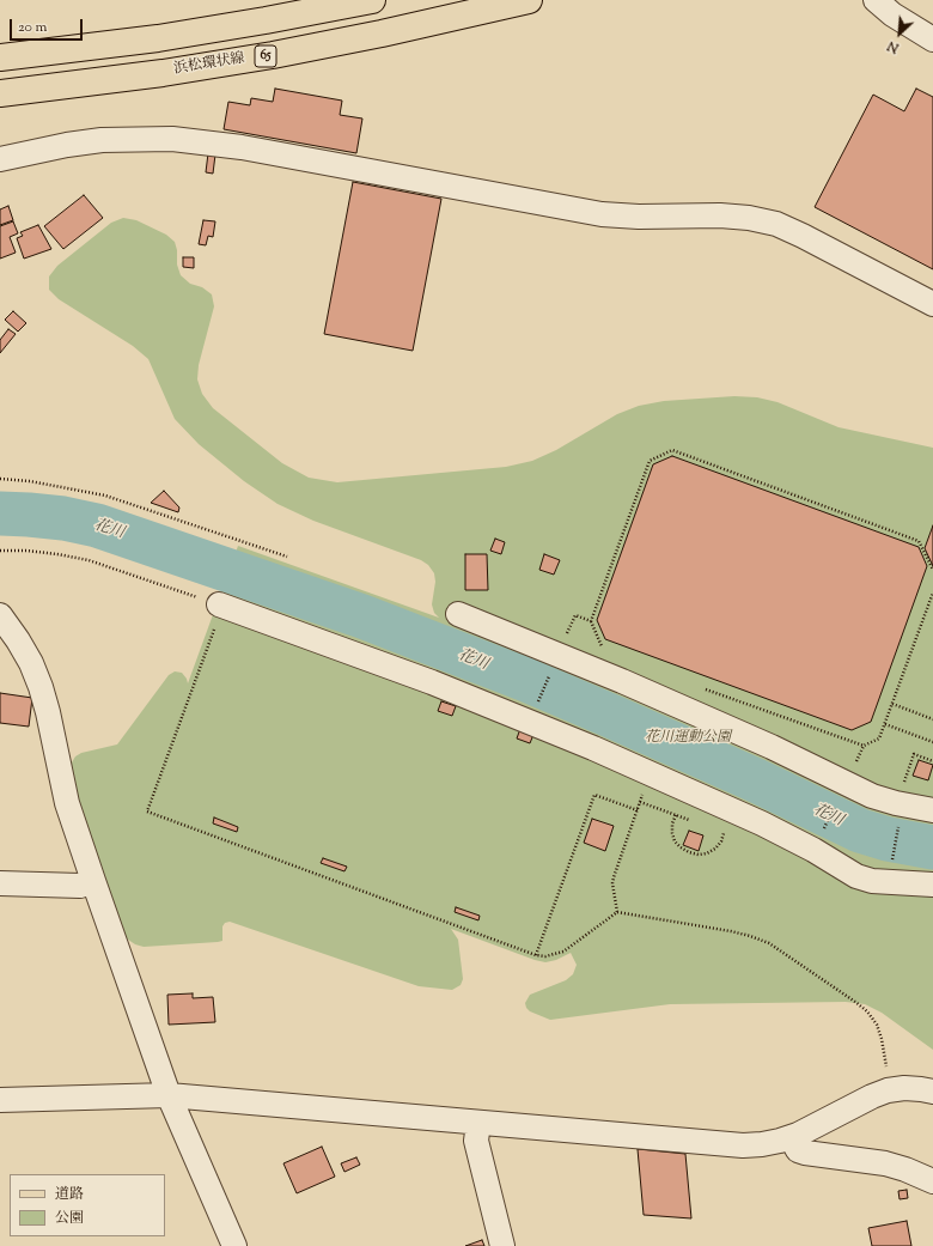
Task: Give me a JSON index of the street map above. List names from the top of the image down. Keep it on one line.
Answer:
{"streets":{"main road":["65","浜松環状線"]},"water":["花川"],"parks":["花川運動公園"],"legend":["道路","公園"],"scale_bar":"20 m","north":"bottom left"}
